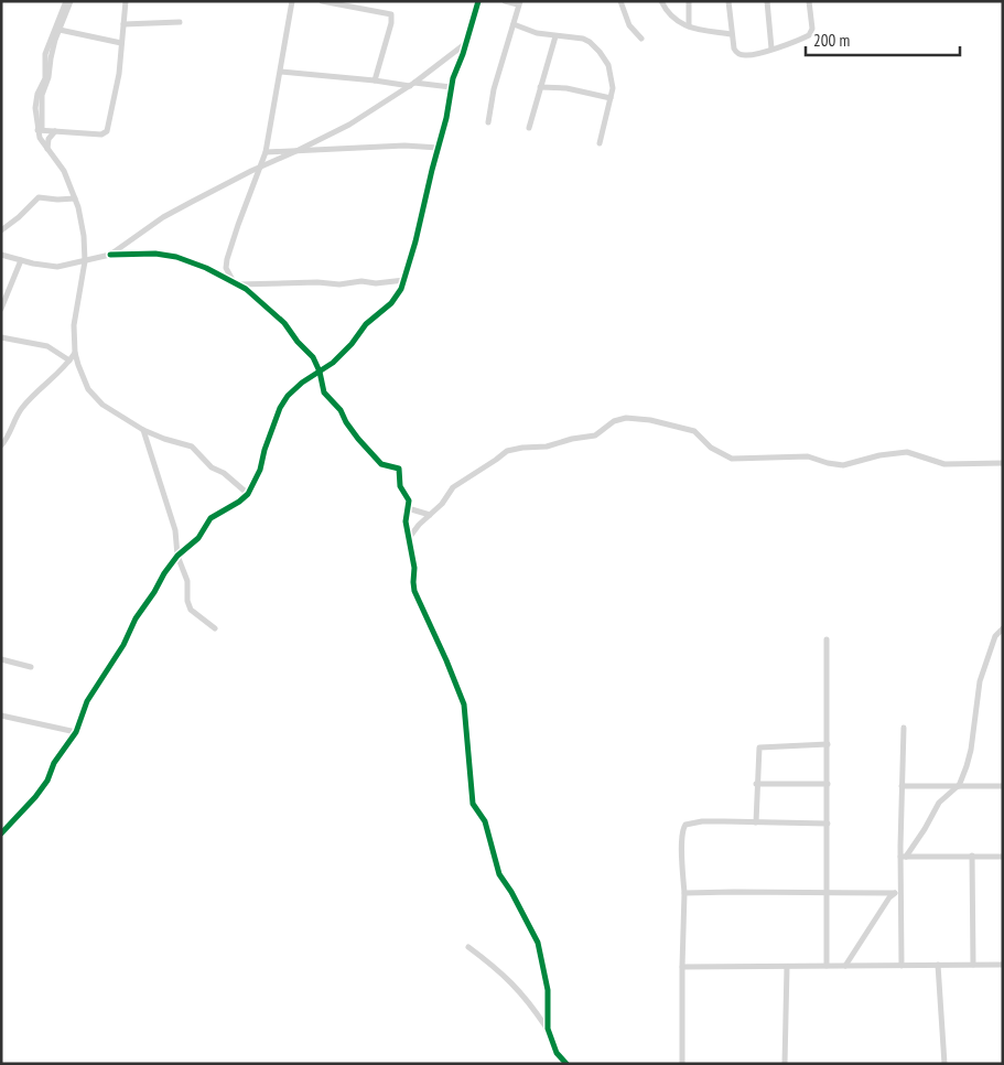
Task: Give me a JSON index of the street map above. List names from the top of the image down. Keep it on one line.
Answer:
{"scale_bar":"200 m"}
